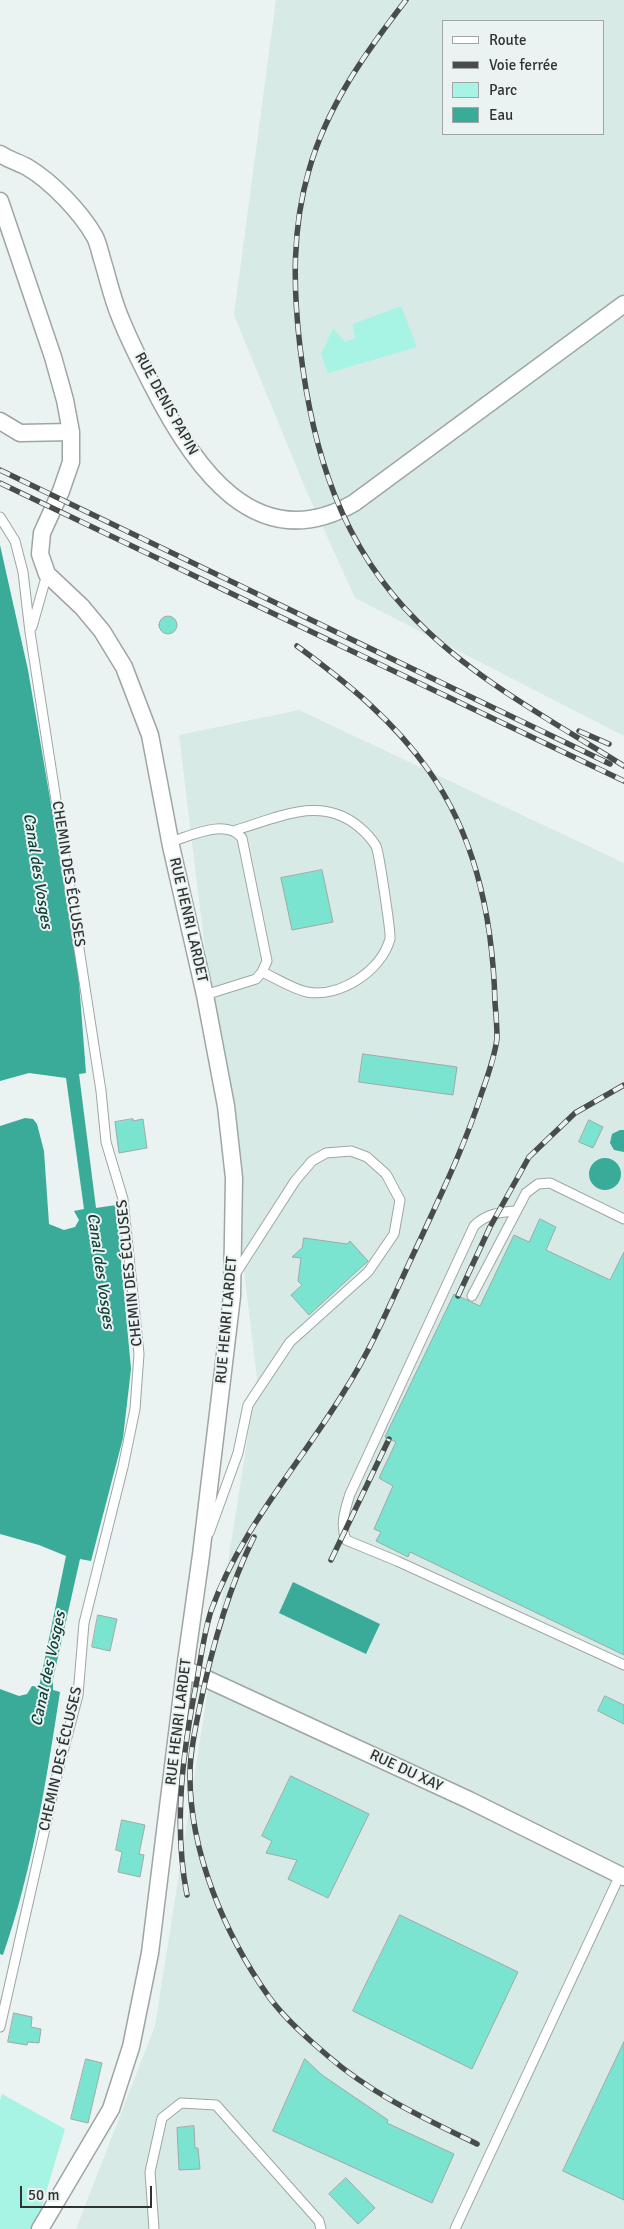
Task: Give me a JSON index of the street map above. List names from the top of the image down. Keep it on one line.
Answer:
{"streets":{"street":["RUE DENIS PAPIN","RUE HENRI LARDET","RUE DU XAY"],"lane":["CHEMIN DES ÉCLUSES"]},"crossings":[["RUE HENRI LARDET","RUE DU XAY"]],"water":["Canal des Vosges"],"legend":["Route","Voie ferrée","Parc","Eau"],"scale_bar":"50 m"}
